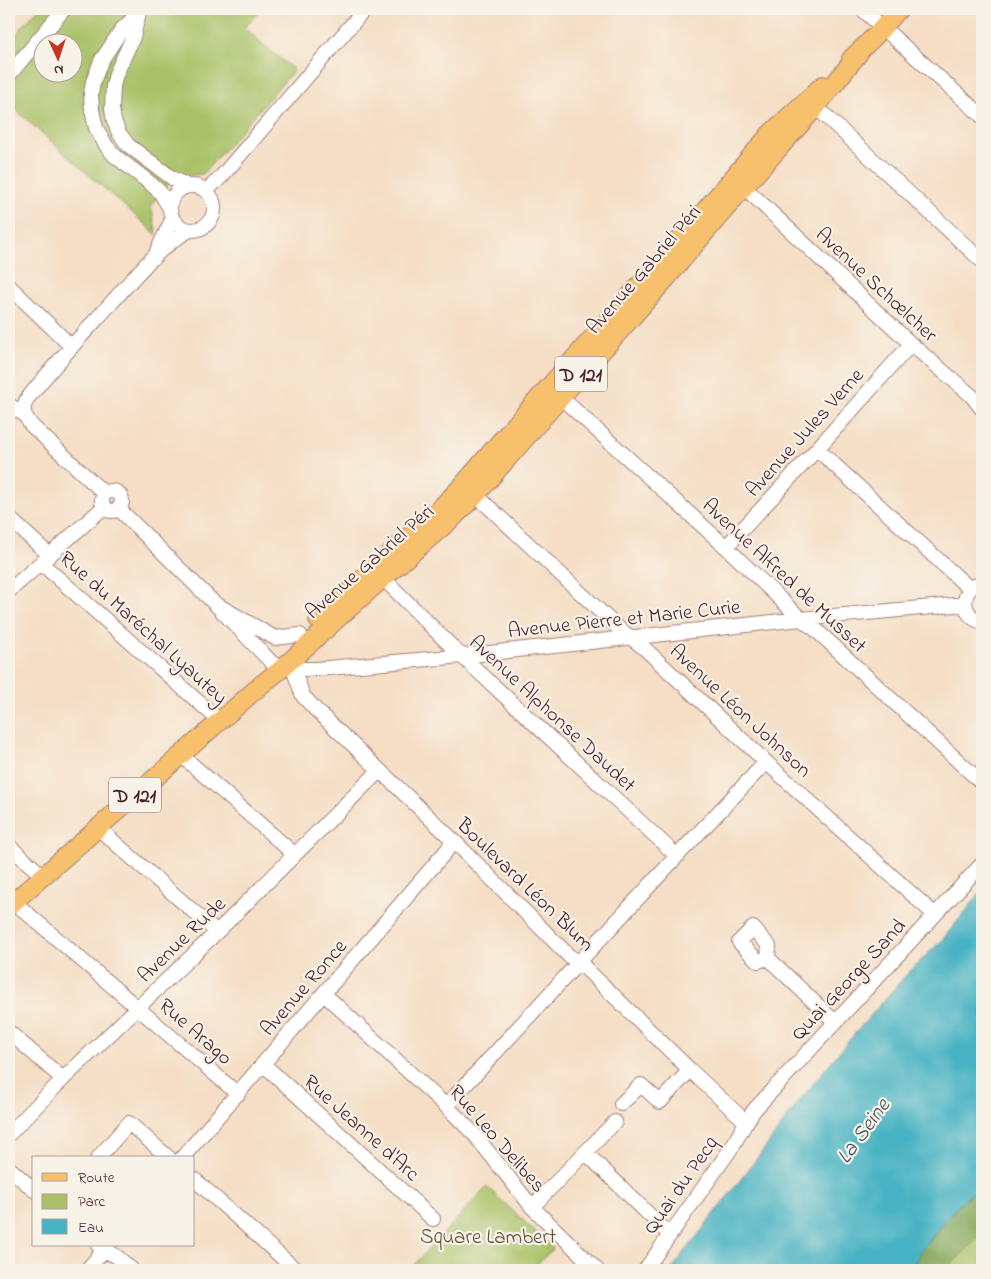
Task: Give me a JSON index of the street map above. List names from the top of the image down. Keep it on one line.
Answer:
{"streets":{"main road":["Avenue Gabriel Péri","D 121"],"street":["Avenue Schœlcher","Avenue Jules Verne","Avenue Alfred de Musset","Avenue Pierre et Marie Curie","Rue du Maréchal Lyautey","Avenue Léon Johnson","Avenue Alphonse Daudet","Boulevard Léon Blum","Avenue Rude","Quai George Sand","Avenue Ronce","Rue Arago","Rue Jeanne d'Arc","Rue Leo Delibes","Quai du Pecq"]},"crossings":[["Avenue Gabriel Péri","Avenue Schœlcher"],["Avenue Gabriel Péri","D 121"],["Avenue Gabriel Péri","Avenue Alfred de Musset"],["Avenue Gabriel Péri","Avenue Pierre et Marie Curie"],["Avenue Gabriel Péri","Avenue Léon Johnson"],["Avenue Gabriel Péri","Avenue Alphonse Daudet"],["Avenue Gabriel Péri","Boulevard Léon Blum"],["Avenue Schœlcher","Avenue Jules Verne"],["D 121","Avenue Pierre et Marie Curie"],["D 121","Rue du Maréchal Lyautey"],["D 121","Boulevard Léon Blum"],["D 121","Rue Arago"],["Avenue Jules Verne","Avenue Alfred de Musset"],["Avenue Alfred de Musset","Avenue Pierre et Marie Curie"],["Avenue Pierre et Marie Curie","Avenue Léon Johnson"],["Avenue Pierre et Marie Curie","Avenue Alphonse Daudet"],["Avenue Pierre et Marie Curie","Boulevard Léon Blum"],["Avenue Léon Johnson","Quai George Sand"],["Boulevard Léon Blum","Avenue Rude"],["Boulevard Léon Blum","Quai George Sand"],["Boulevard Léon Blum","Avenue Ronce"],["Boulevard Léon Blum","Quai du Pecq"],["Avenue Rude","Rue Arago"],["Quai George Sand","Quai du Pecq"],["Avenue Ronce","Rue Arago"],["Avenue Ronce","Rue Jeanne d'Arc"],["Avenue Ronce","Rue Leo Delibes"]],"water":["La Seine"],"parks":["Square Lambert"],"legend":["Route","Parc","Eau"],"north":"bottom"}
